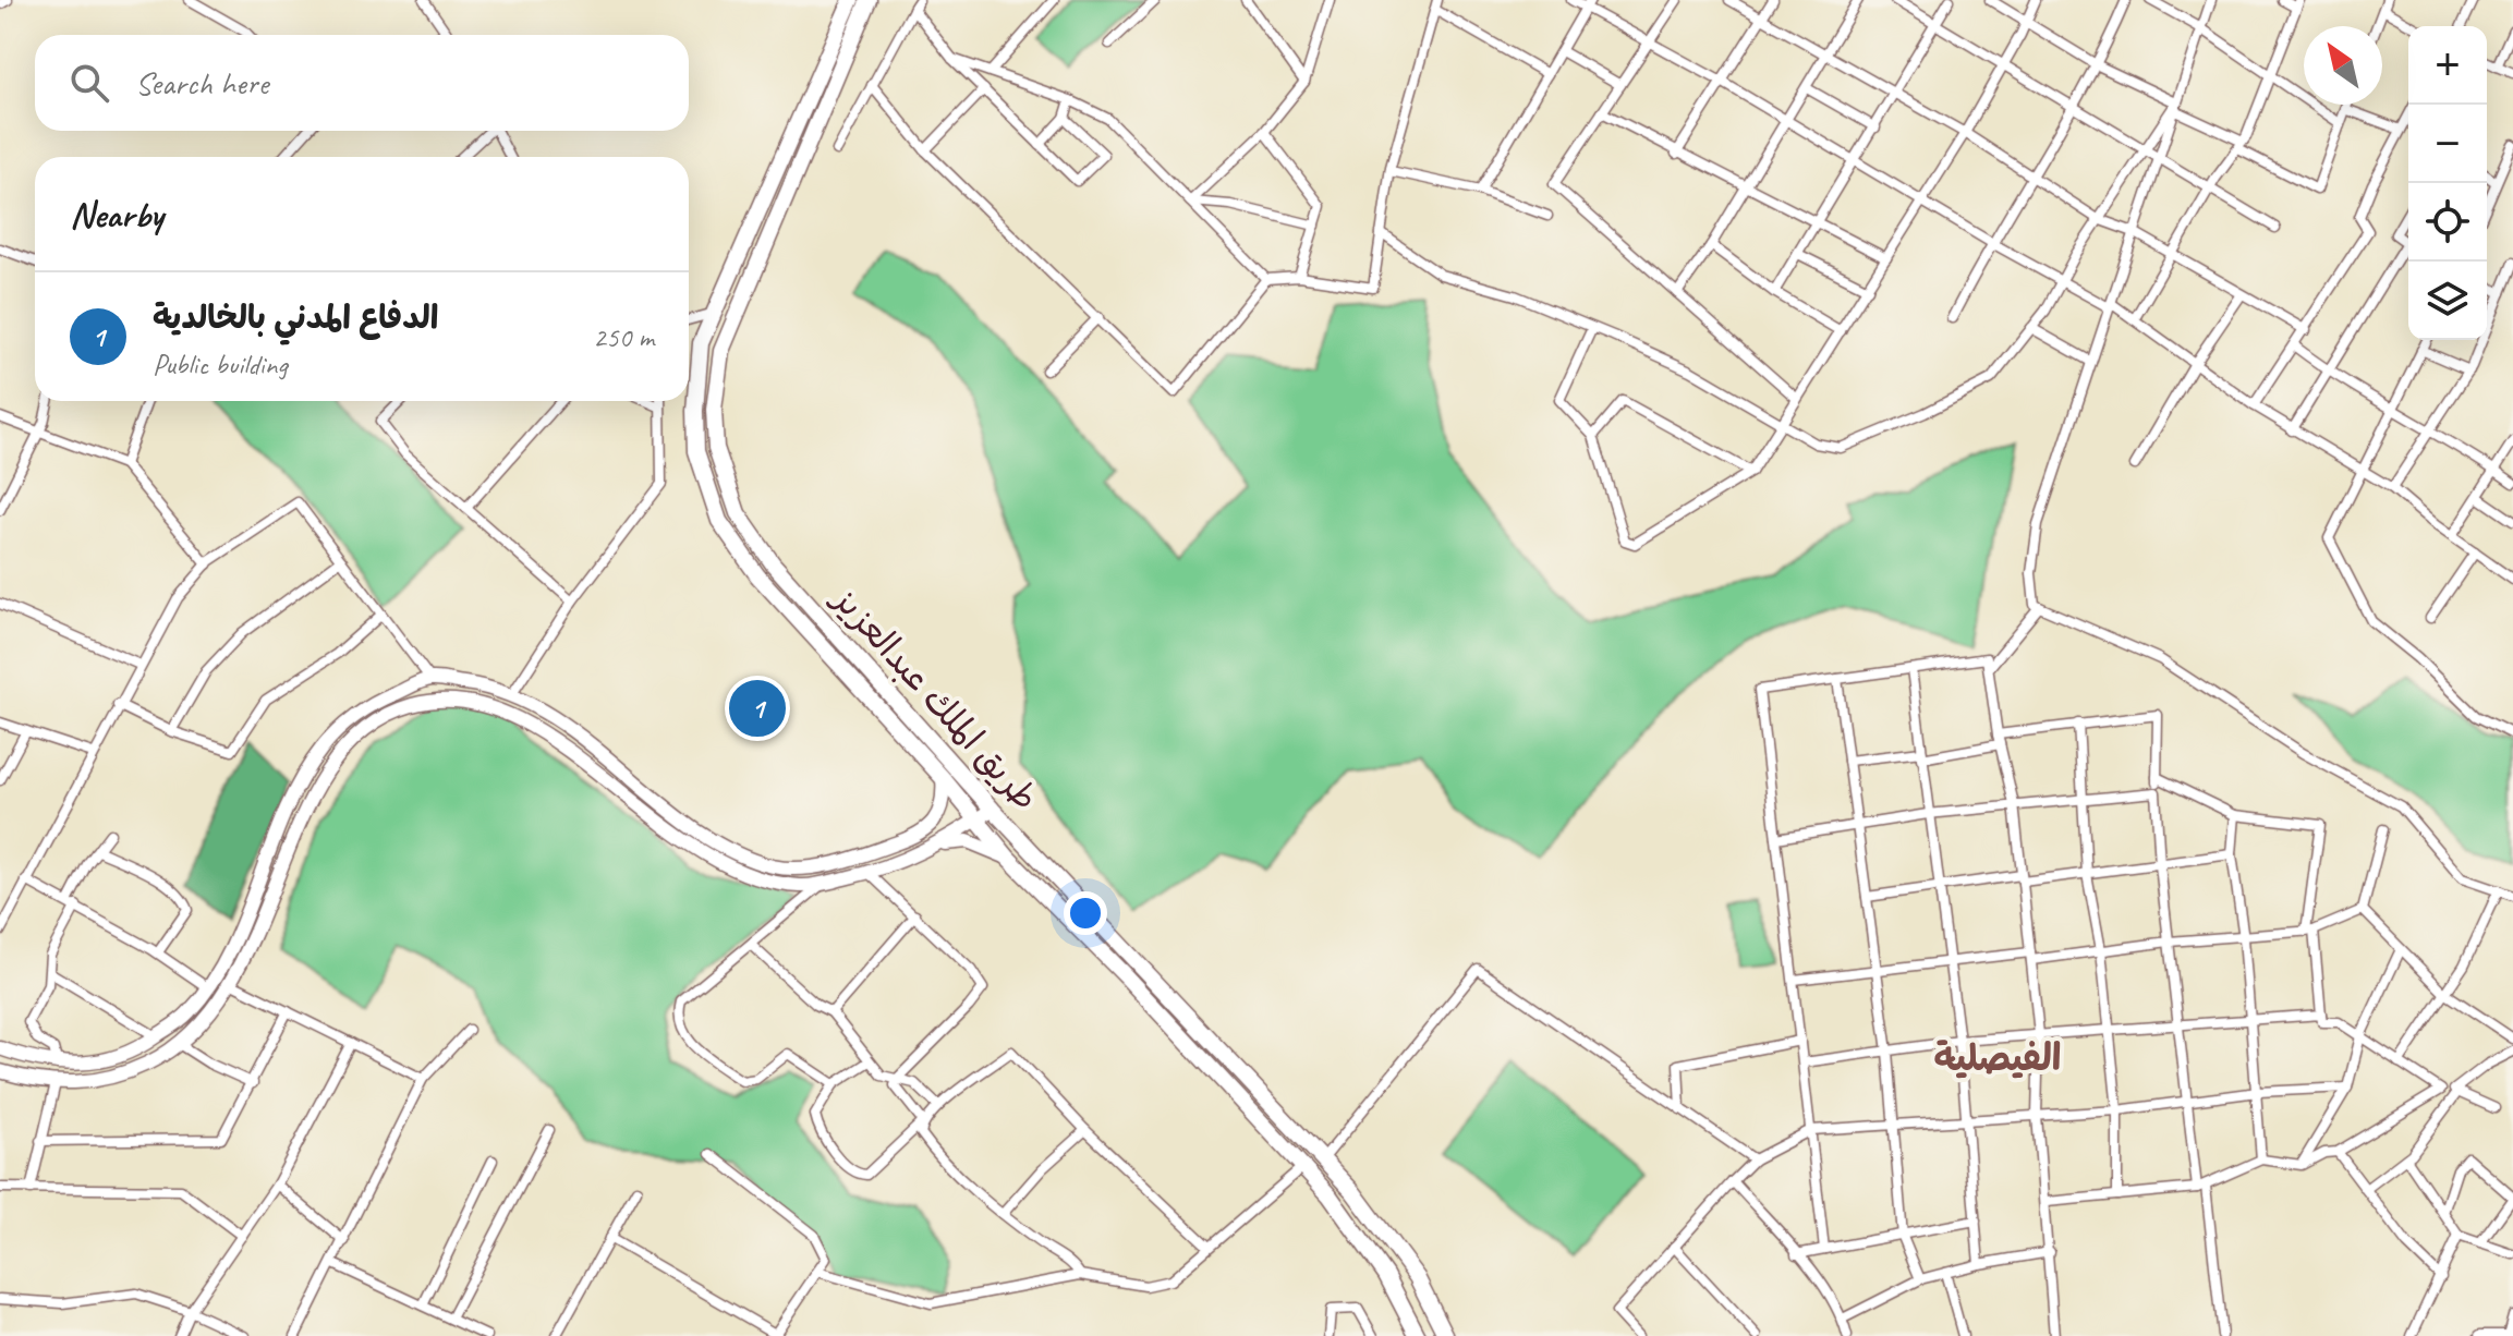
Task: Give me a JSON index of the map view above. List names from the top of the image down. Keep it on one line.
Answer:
{"streets":{"highway":["طريق الملك عبدالعزيز"]},"districts":["الفيصلية"],"north":"top left","page":{"map_buttons":["+","−"],"search":"Search here","heading":"Nearby","list":[{"mark":"1","name":"الدفاع المدني بالخالدية","note":"Public building","value":"250 m"}],"pins":"1"}}
